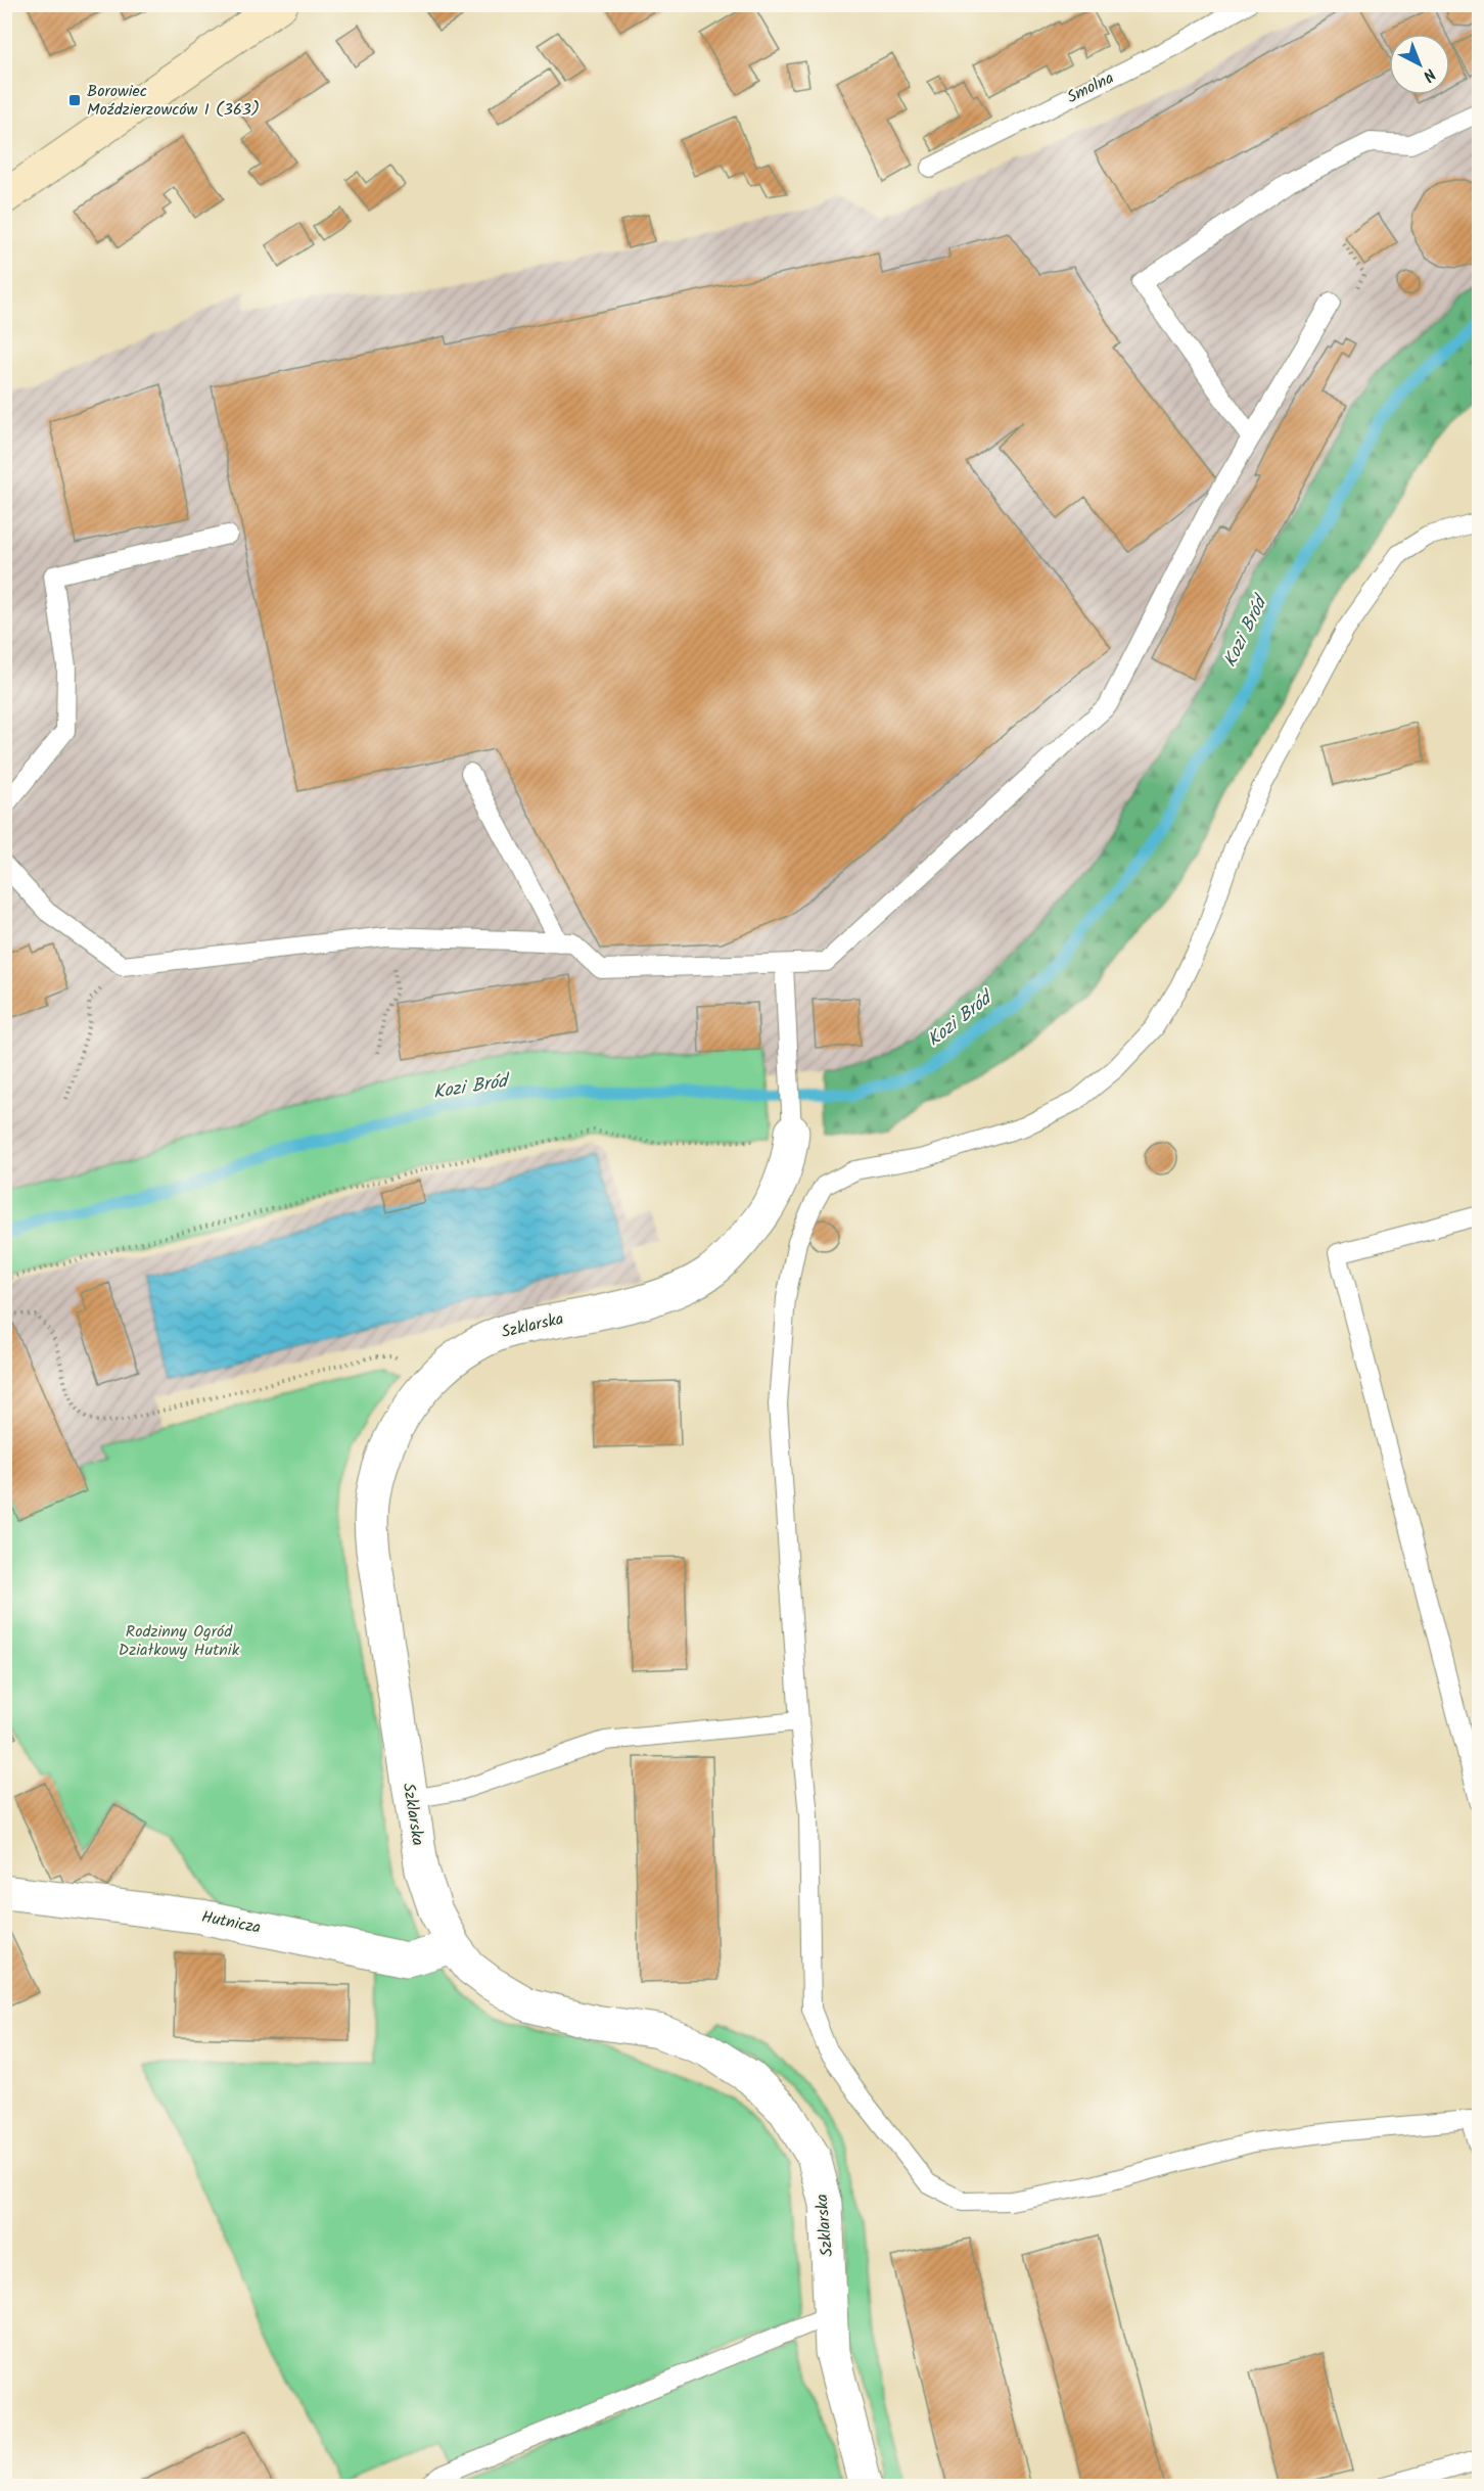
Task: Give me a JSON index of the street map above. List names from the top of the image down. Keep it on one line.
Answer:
{"streets":{"street":["Szklarska","Hutnicza"],"lane":["Smolna"]},"crossings":[["Szklarska","Hutnicza"]],"water":["Kozi Bród"],"parks":["Rodzinny Ogród Działkowy Hutnik"],"places":{"transit":["Borowiec Moździerzowców I (363)"]},"north":"bottom right"}
